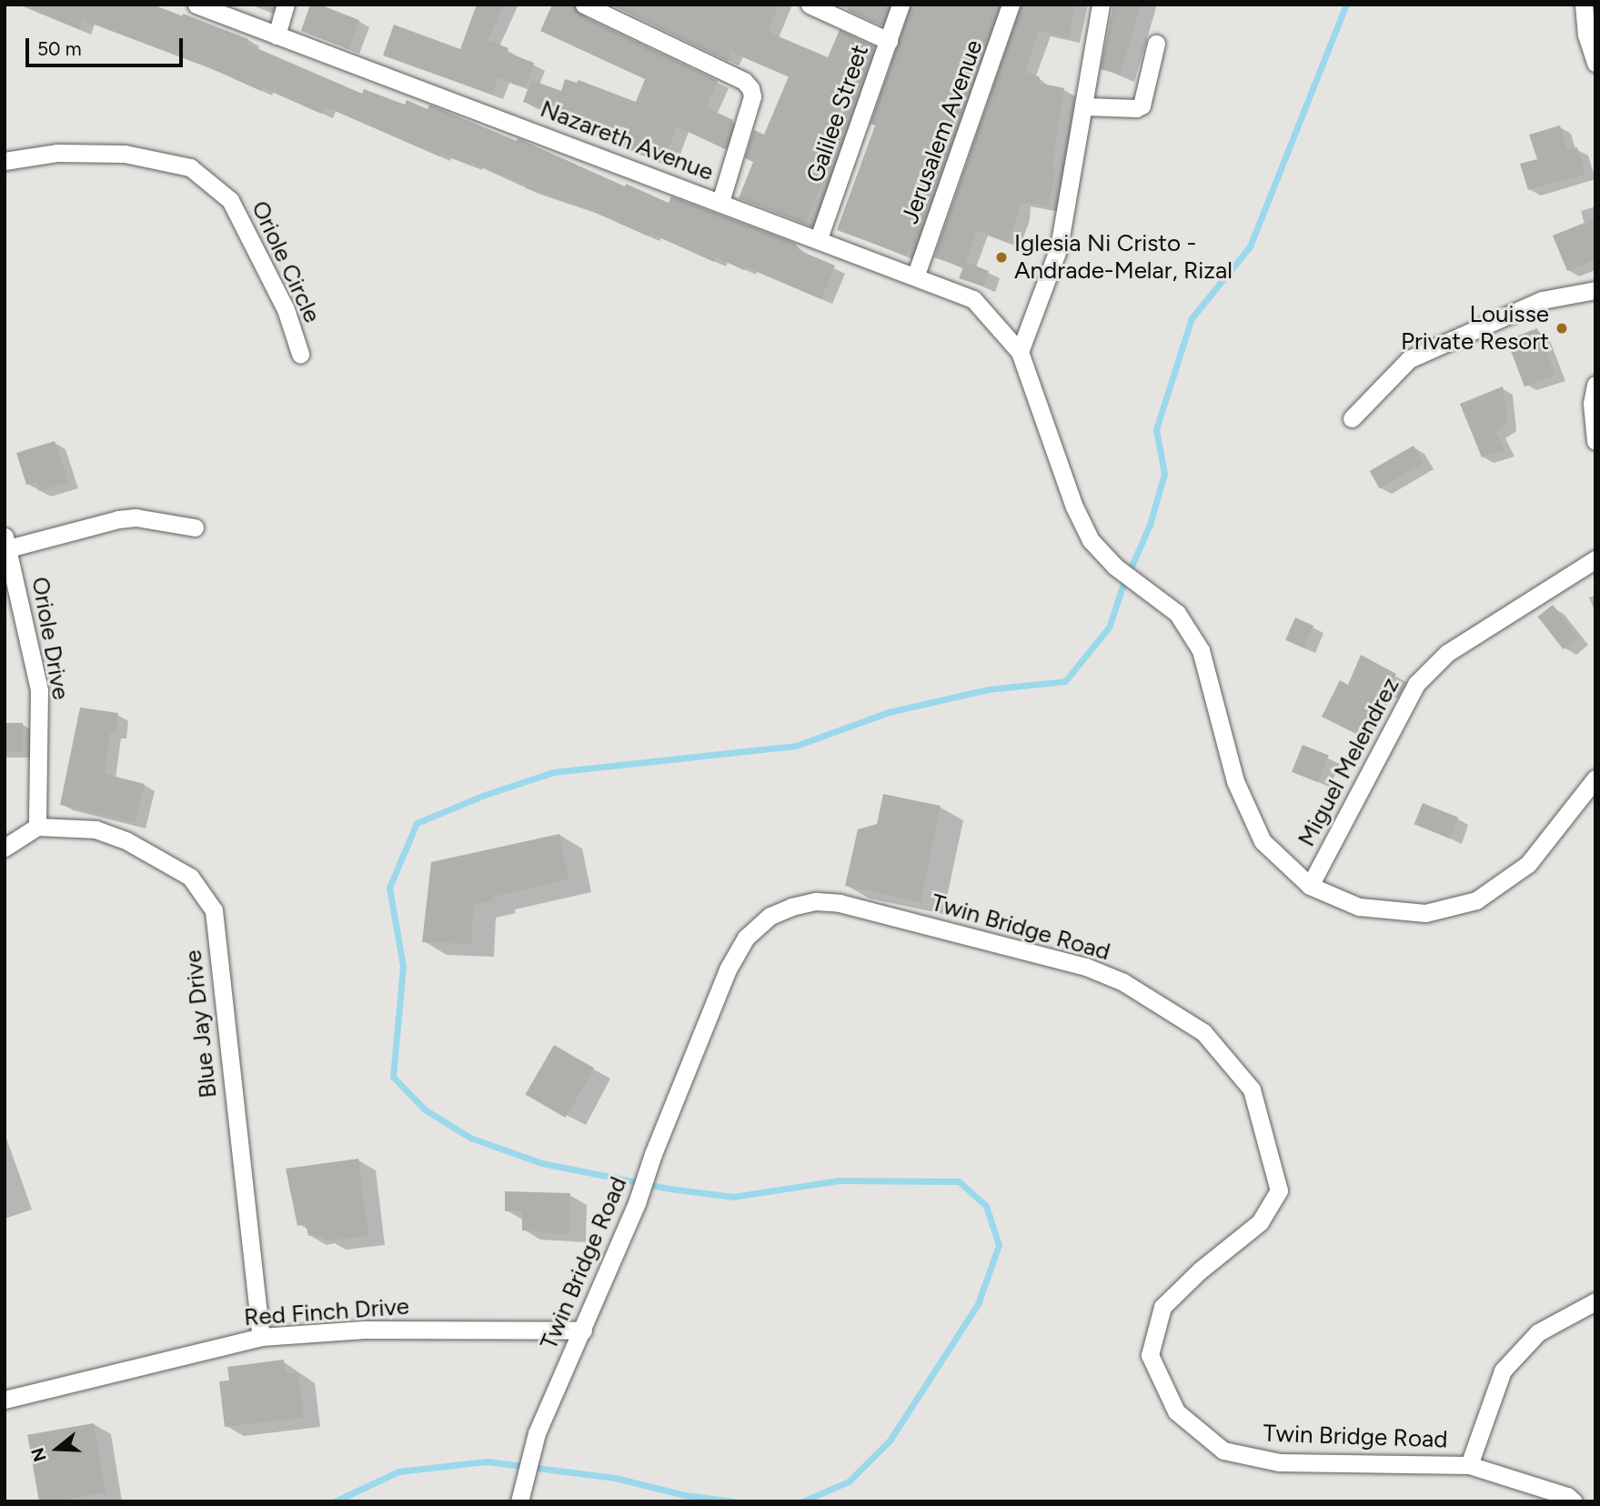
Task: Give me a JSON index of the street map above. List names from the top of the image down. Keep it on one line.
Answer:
{"streets":{"street":["Galilee Street","Jerusalem Avenue","Nazareth Avenue","Oriole Circle","Oriole Drive","Miguel Melendrez","Twin Bridge Road","Blue Jay Drive","Red Finch Drive"]},"crossings":[["Galilee Street","Nazareth Avenue"],["Jerusalem Avenue","Nazareth Avenue"],["Oriole Drive","Blue Jay Drive"],["Twin Bridge Road","Red Finch Drive"],["Blue Jay Drive","Red Finch Drive"]],"places":["Iglesia Ni Cristo - Andrade-Melar, Rizal","Louisse Private Resort"],"scale_bar":"50 m","north":"left"}
